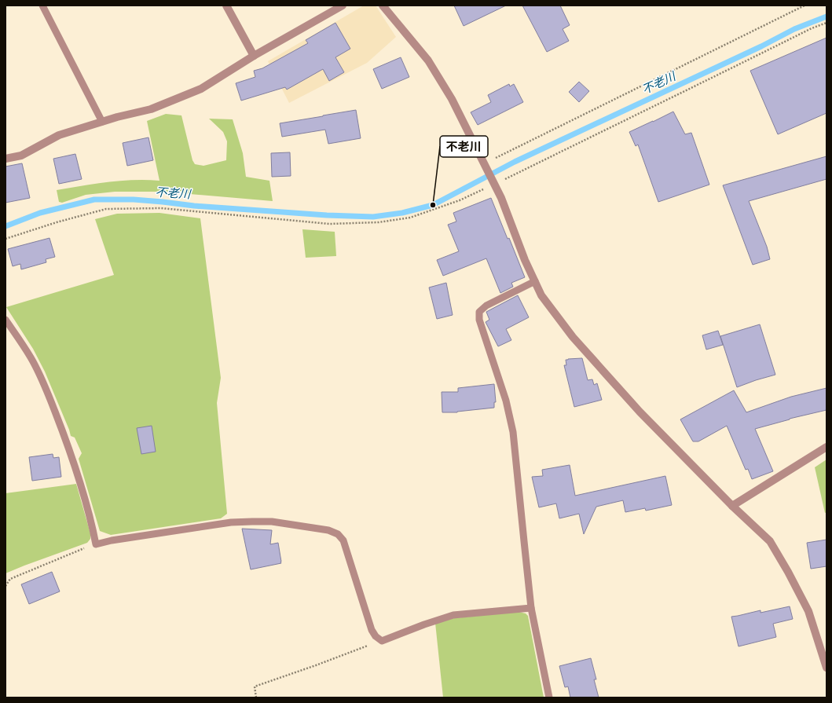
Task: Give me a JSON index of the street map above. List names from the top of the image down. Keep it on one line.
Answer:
{"water":["不老川"],"places":["不老川"]}
